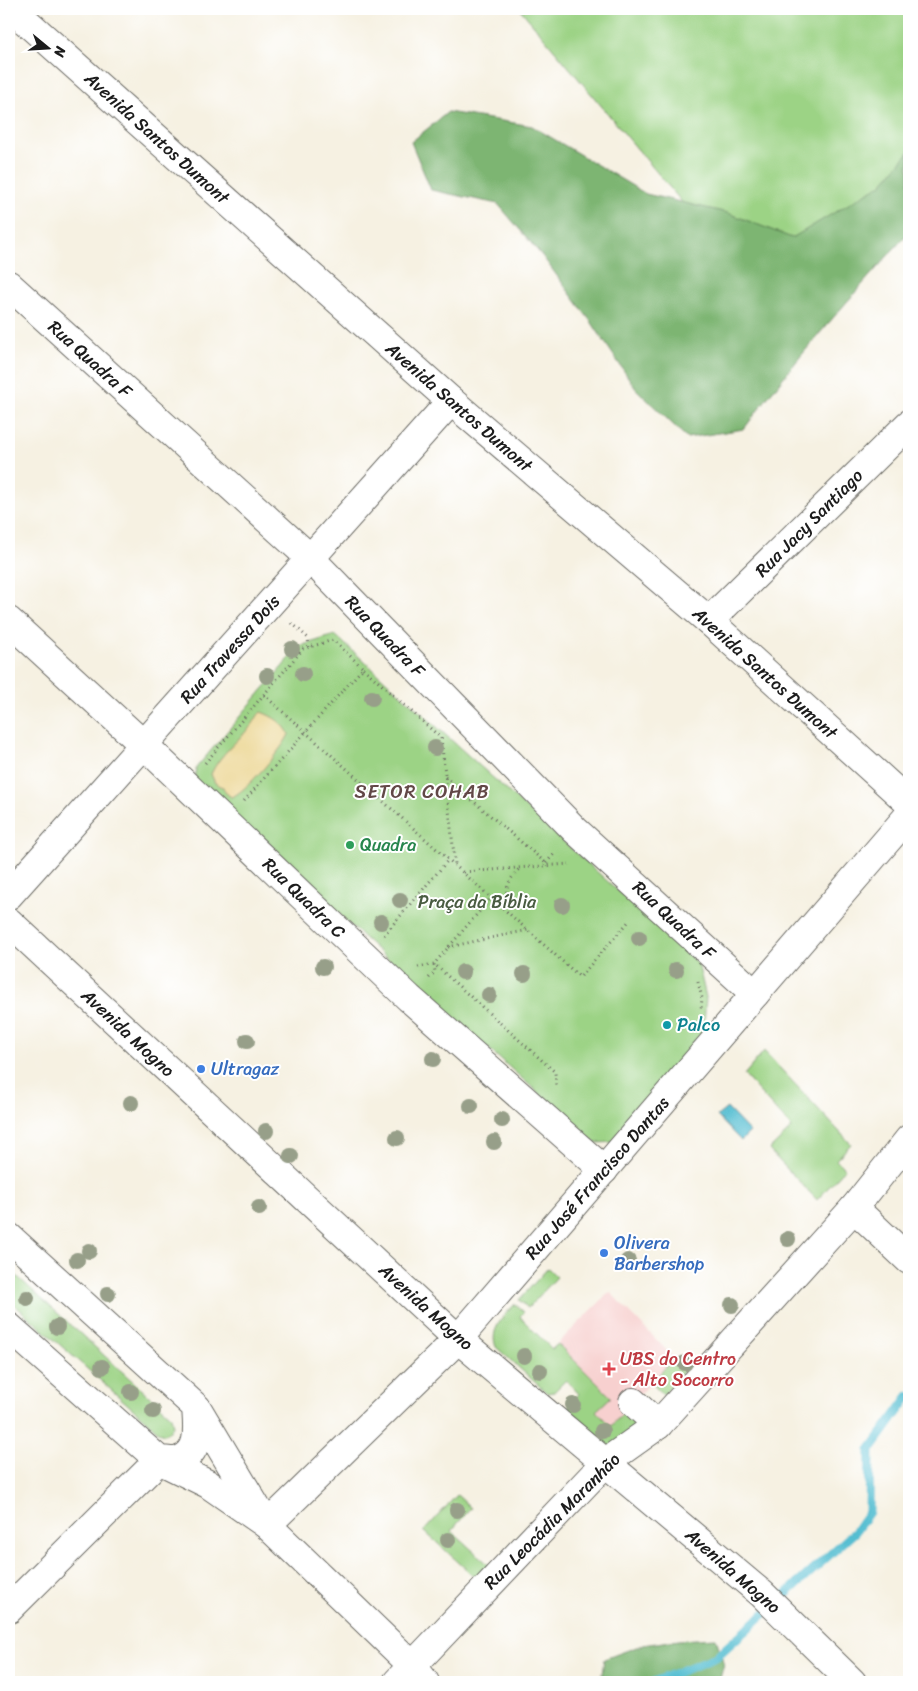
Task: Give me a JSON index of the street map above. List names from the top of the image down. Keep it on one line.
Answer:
{"streets":{"street":["Avenida Santos Dumont","Rua Quadra F","Rua Jacy Santiago","Rua Travessa Dois","Rua Quadra C","Avenida Mogno","Rua José Francisco Dantas","Rua Leocádia Maranhão"]},"crossings":[["Avenida Santos Dumont","Rua Jacy Santiago"],["Avenida Santos Dumont","Rua Travessa Dois"],["Rua Quadra F","Rua Travessa Dois"],["Rua Quadra F","Rua José Francisco Dantas"],["Rua Travessa Dois","Rua Quadra C"],["Rua Quadra C","Rua José Francisco Dantas"],["Avenida Mogno","Rua José Francisco Dantas"],["Avenida Mogno","Rua Leocádia Maranhão"]],"districts":["SETOR COHAB"],"parks":["Praça da Bíblia"],"places":{"other":["Quadra","Palco","Ultragaz","Olivera Barbershop"],"health":["UBS do Centro - Alto Socorro"]},"north":"right"}
